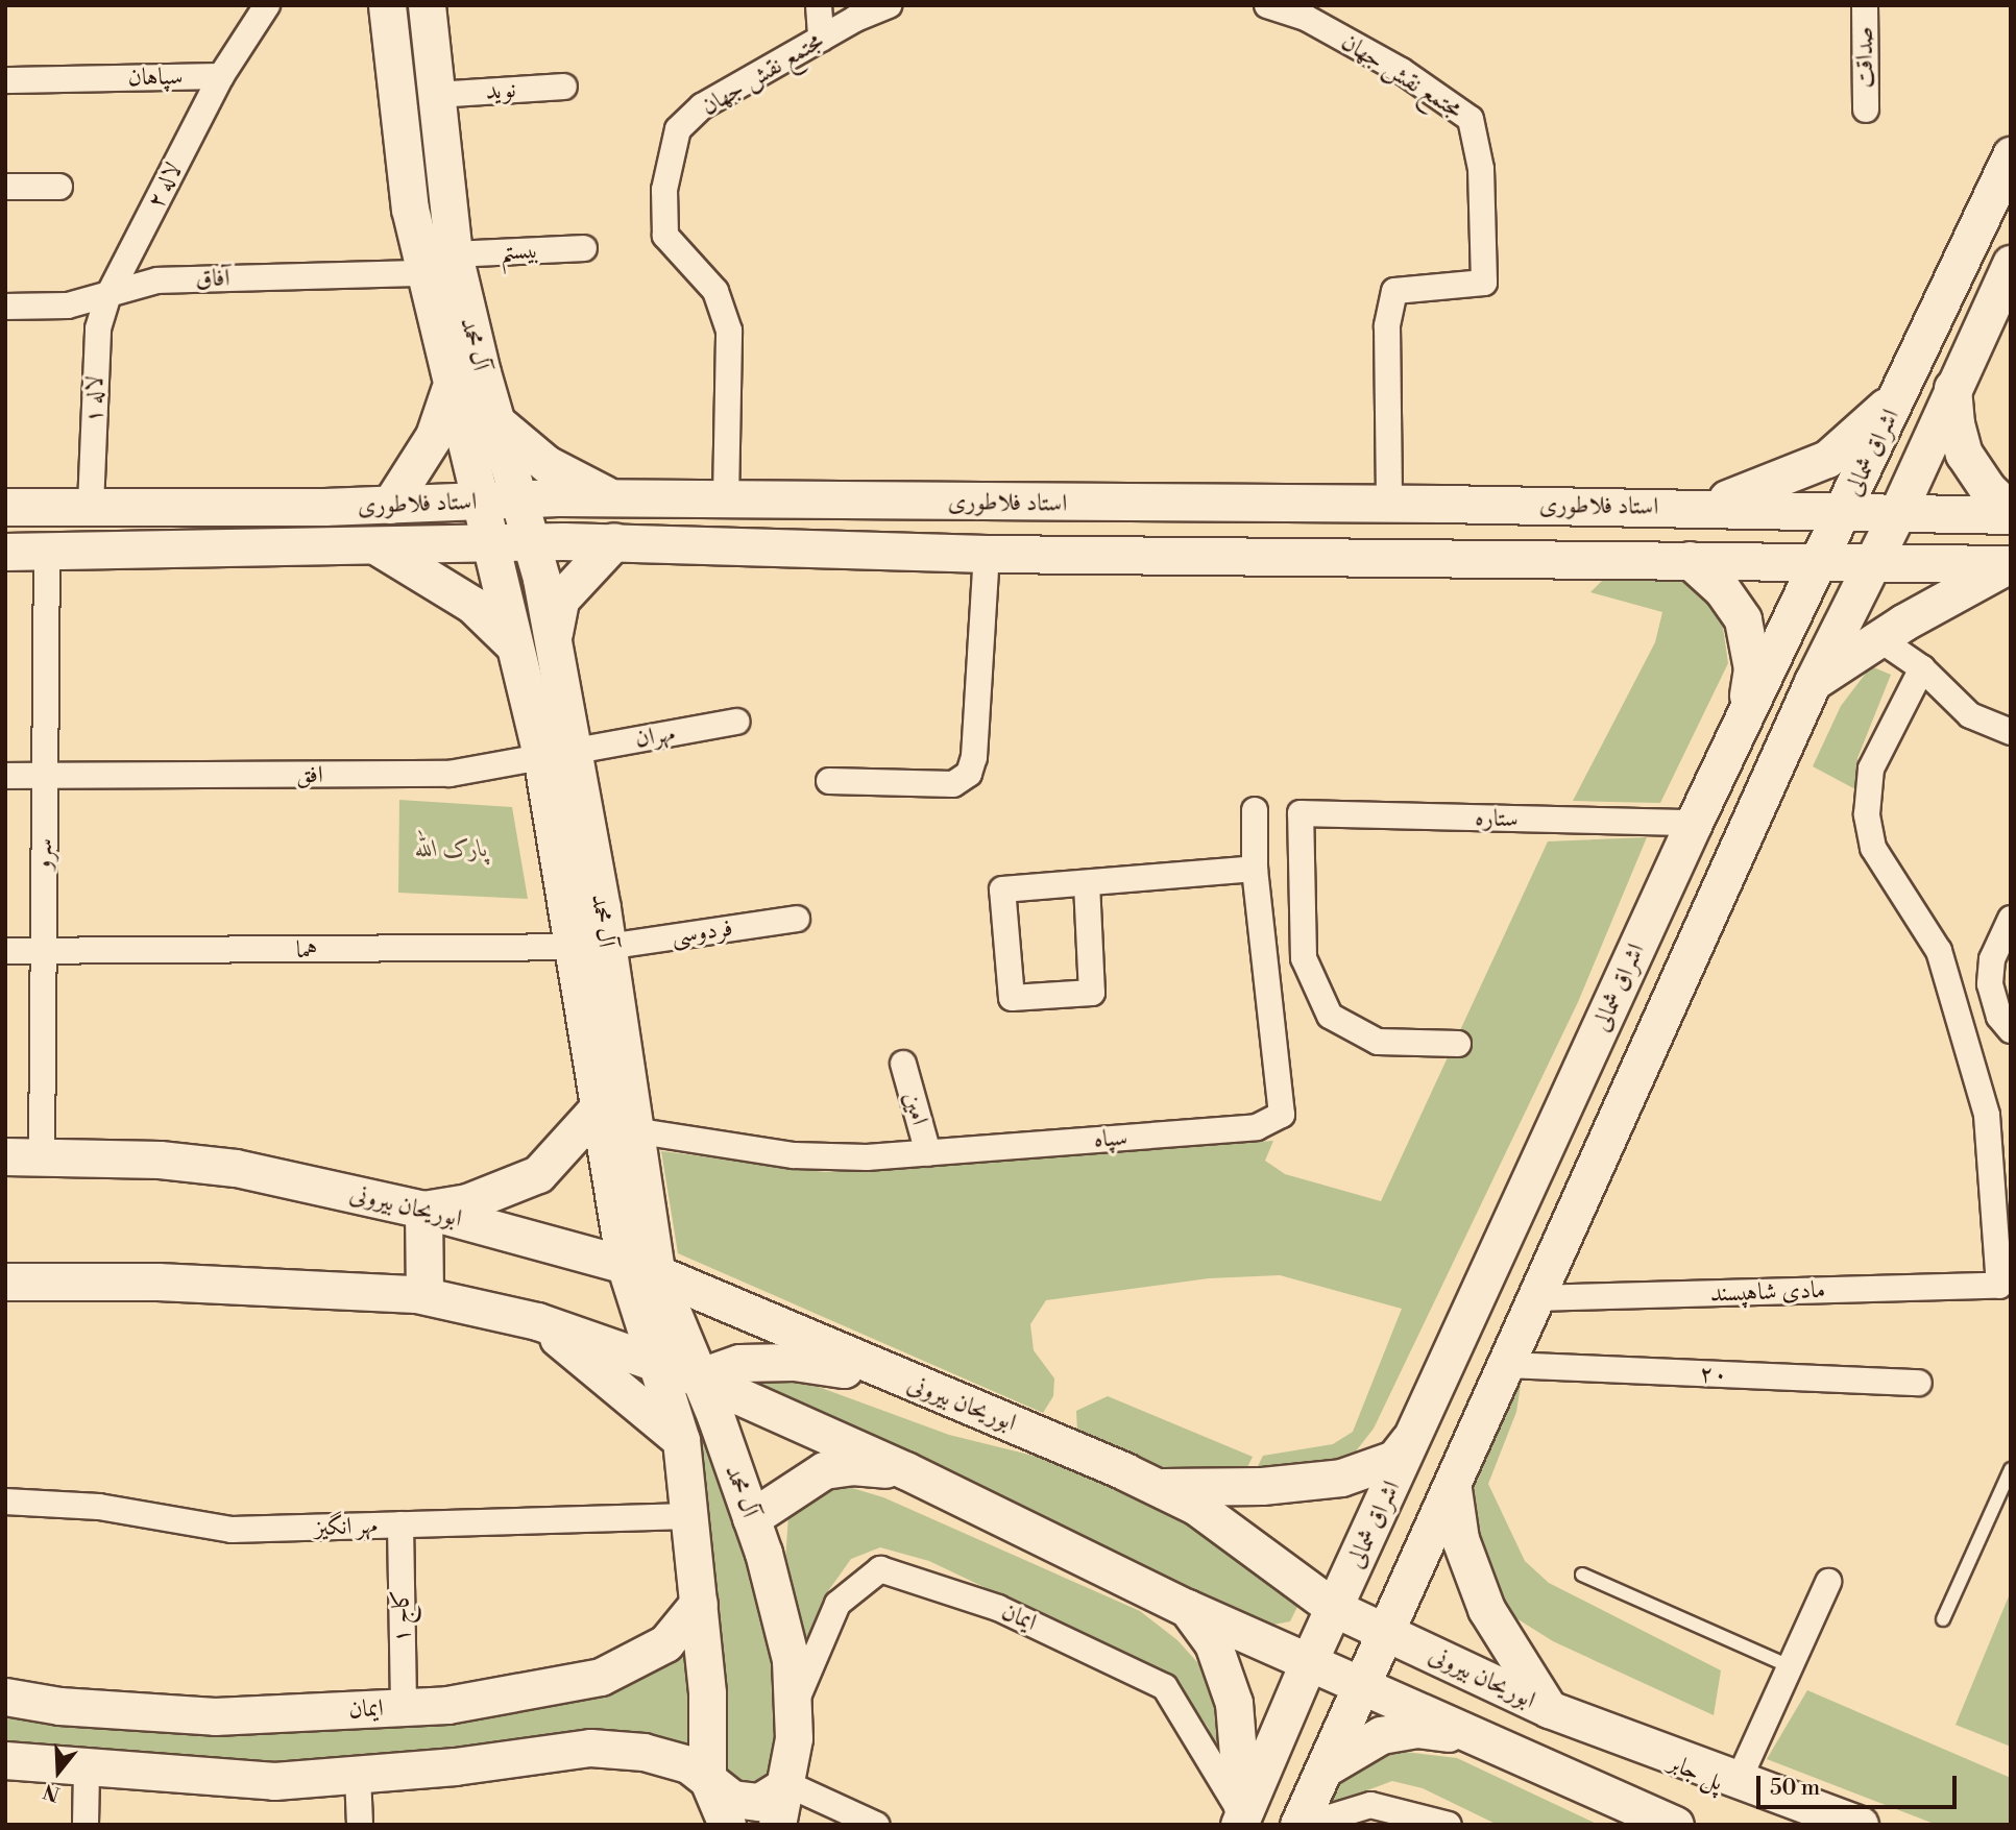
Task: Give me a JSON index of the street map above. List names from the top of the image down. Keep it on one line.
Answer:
{"streets":{"main road":["آل محمد","اشراق شمالی","استاد فلاطوری","ابوریحان بیرونی","ایمان","پل جابر"],"street":["صداقت","مجتمع نقش جهان","سپاهان","نوید","لاله ۲","بیستم","آفاق","لاله ۱","مهران","افق","ستاره","سرو","فردوسی","هما","امین","سپاه","مادی شاهپسند","۲۰","مهر انگیز","کاج ۱"]},"crossings":[["مجتمع نقش جهان","استاد فلاطوری"],["سپاهان","لاله ۲"],["نوید","آل محمد"],["لاله ۲","آفاق"],["لاله ۲","لاله ۱"],["بیستم","آل محمد"],["آفاق","آل محمد"],["آفاق","لاله ۱"],["آل محمد","استاد فلاطوری"],["آل محمد","مهران"],["آل محمد","افق"],["آل محمد","فردوسی"],["آل محمد","هما"],["آل محمد","سپاه"],["آل محمد","ابوریحان بیرونی"],["آل محمد","مهر انگیز"],["آل محمد","ایمان"],["لاله ۱","استاد فلاطوری"],["اشراق شمالی","استاد فلاطوری"],["اشراق شمالی","ستاره"],["اشراق شمالی","ابوریحان بیرونی"],["اشراق شمالی","مادی شاهپسند"],["اشراق شمالی","۲۰"],["اشراق شمالی","ایمان"],["استاد فلاطوری","سرو"],["مهران","افق"],["افق","سرو"],["سرو","هما"],["سرو","ابوریحان بیرونی"],["فردوسی","هما"],["امین","سپاه"],["ابوریحان بیرونی","پل جابر"],["مهر انگیز","کاج ۱"],["کاج ۱","ایمان"]],"parks":["پارک الله"],"scale_bar":"50 m","north":"bottom"}
